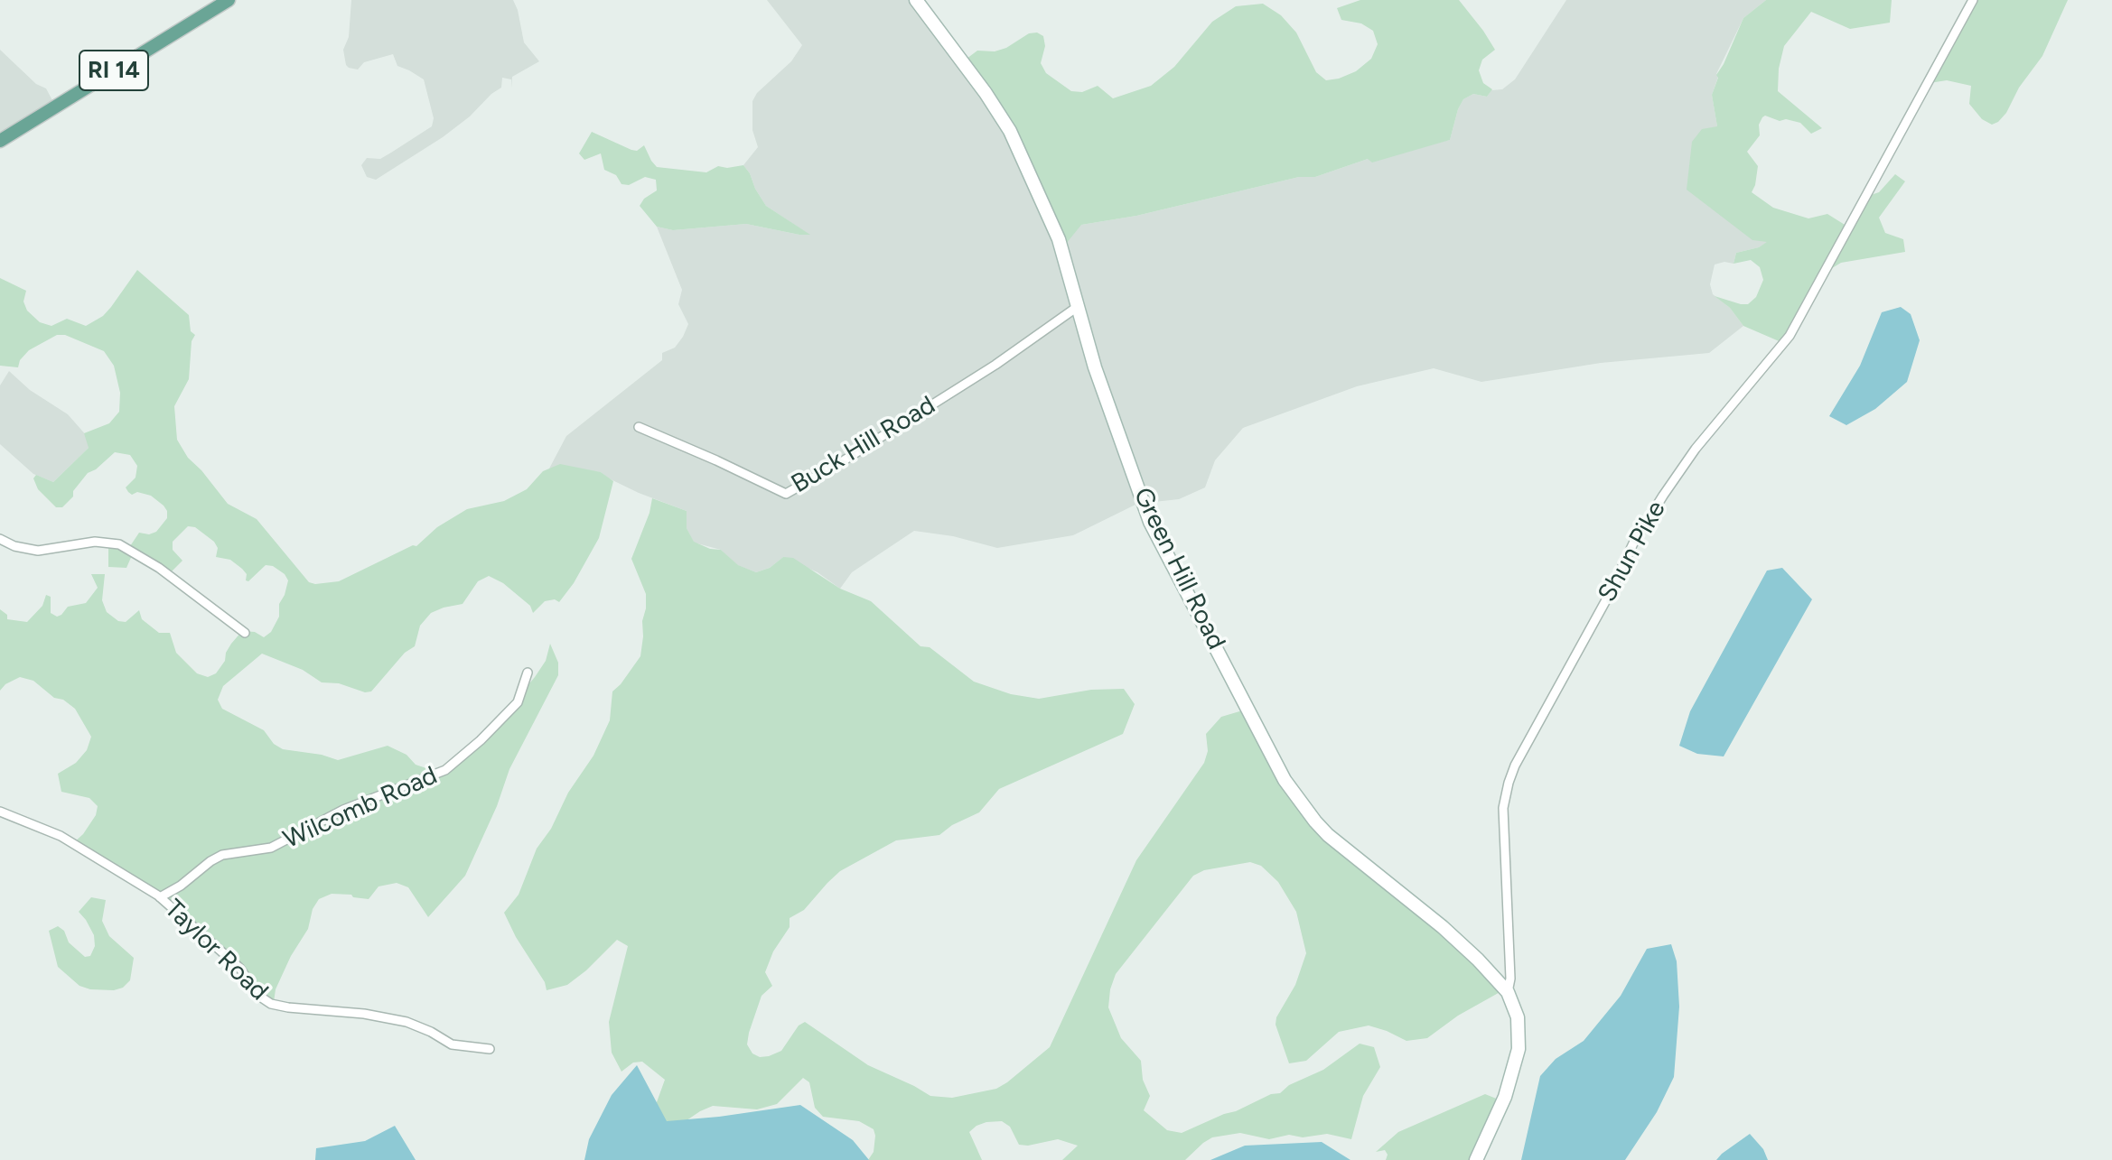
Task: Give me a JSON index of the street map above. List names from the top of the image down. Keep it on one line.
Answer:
{"streets":{"main road":["RI 14","Shun Pike","Green Hill Road"],"street":["Buck Hill Road","Wilcomb Road","Taylor Road"]},"crossings":[["Buck Hill Road","Green Hill Road"],["Shun Pike","Green Hill Road"],["Wilcomb Road","Taylor Road"]]}
